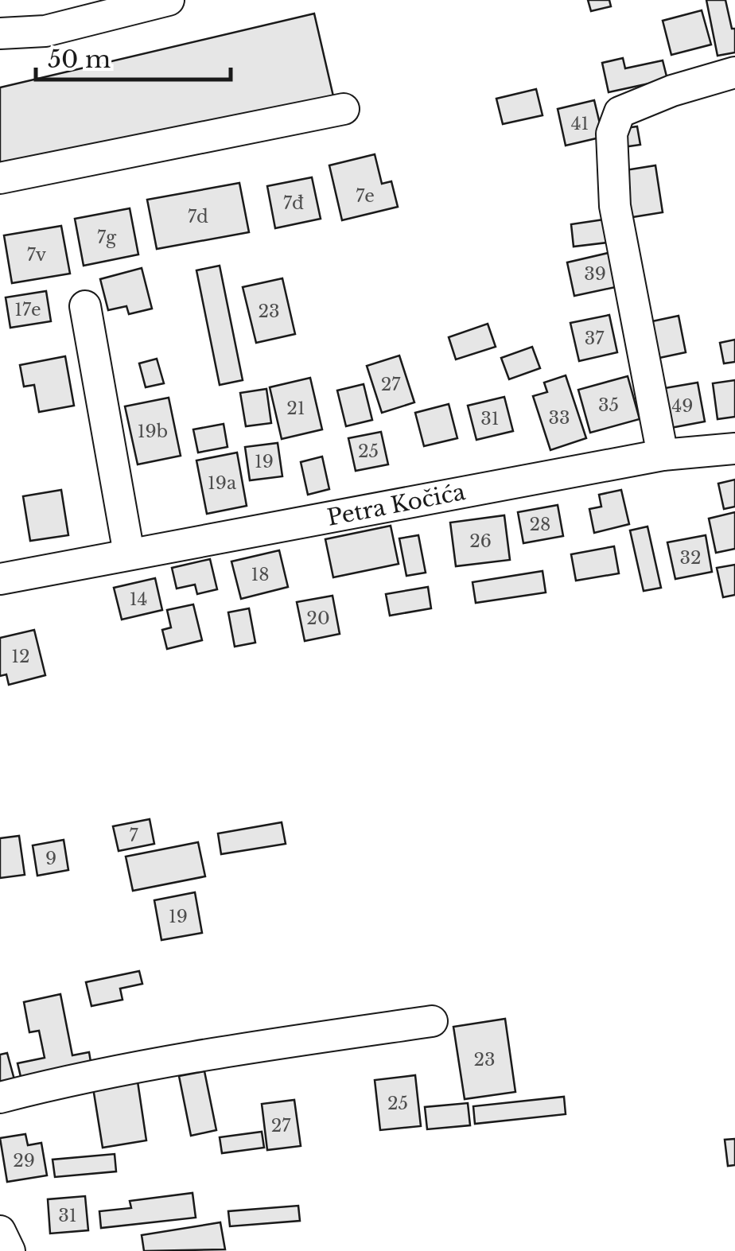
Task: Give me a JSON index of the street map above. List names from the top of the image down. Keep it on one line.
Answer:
{"streets":{"street":["Petra Kočića"]},"house_numbers":["41","7e","7đ","7d","7g","7v","39","17e","23","37","27","35","49","21","33","31","19b","25","19","19a","28","26","32","18","14","20","12","7","9","19","23","25","27","29","31"],"scale_bar":"50 m"}
